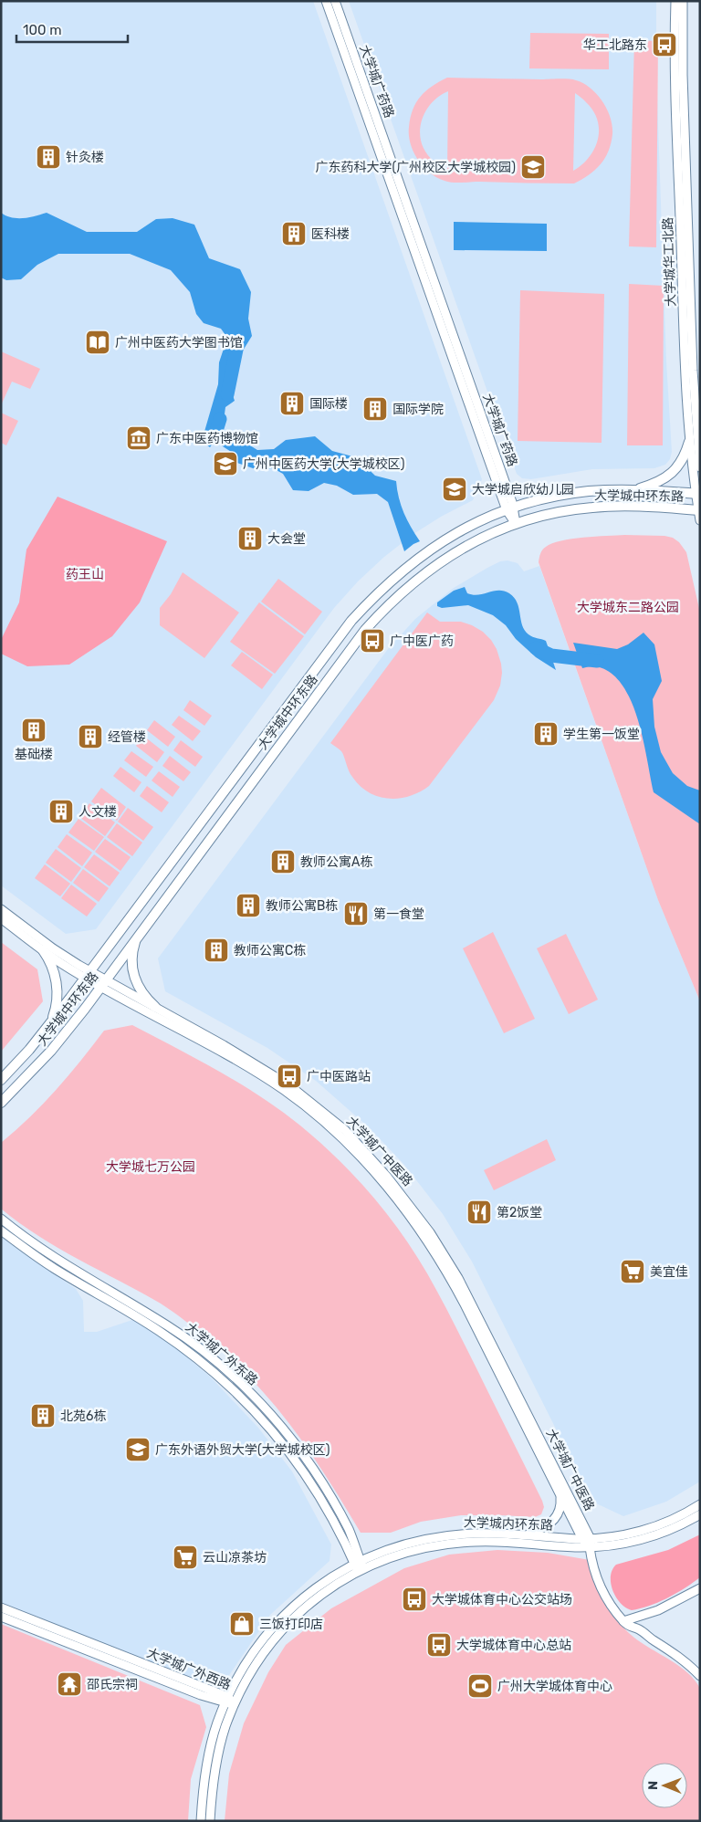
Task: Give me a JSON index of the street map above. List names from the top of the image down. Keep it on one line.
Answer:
{"streets":{"main road":["大学城广药路","大学城华工北路","大学城中环东路","大学城广中医路","大学城广外东路","大学城内环东路","大学城广外西路"]},"crossings":[["大学城广药路","大学城中环东路"],["大学城华工北路","大学城中环东路"],["大学城中环东路","大学城广中医路"],["大学城广中医路","大学城内环东路"],["大学城广外东路","大学城内环东路"],["大学城内环东路","大学城广外西路"]],"parks":["药王山","大学城东二路公园","大学城七万公园"],"places":{"bus stop":["华工北路东","广中医广药","广中医路站","大学城体育中心公交站场","大学城体育中心总站"],"building":["针灸楼","医科楼","国际楼","国际学院","大会堂","基础楼","学生第一饭堂","经管楼","人文楼","教师公寓A栋","教师公寓B栋","教师公寓C栋","北苑6栋"],"school or university":["广东药科大学(广州校区大学城校园)","广州中医药大学(大学城校区)","大学城启欣幼儿园","广东外语外贸大学(大学城校区)"],"library":["广州中医药大学图书馆"],"museum":["广东中医药博物馆"],"restaurant":["第一食堂","第2饭堂"],"supermarket":["美宜佳","云山凉茶坊"],"shop":["三饭打印店"],"temple":["邵氏宗祠"],"sports":["广州大学城体育中心"]},"scale_bar":"100 m","north":"left"}
